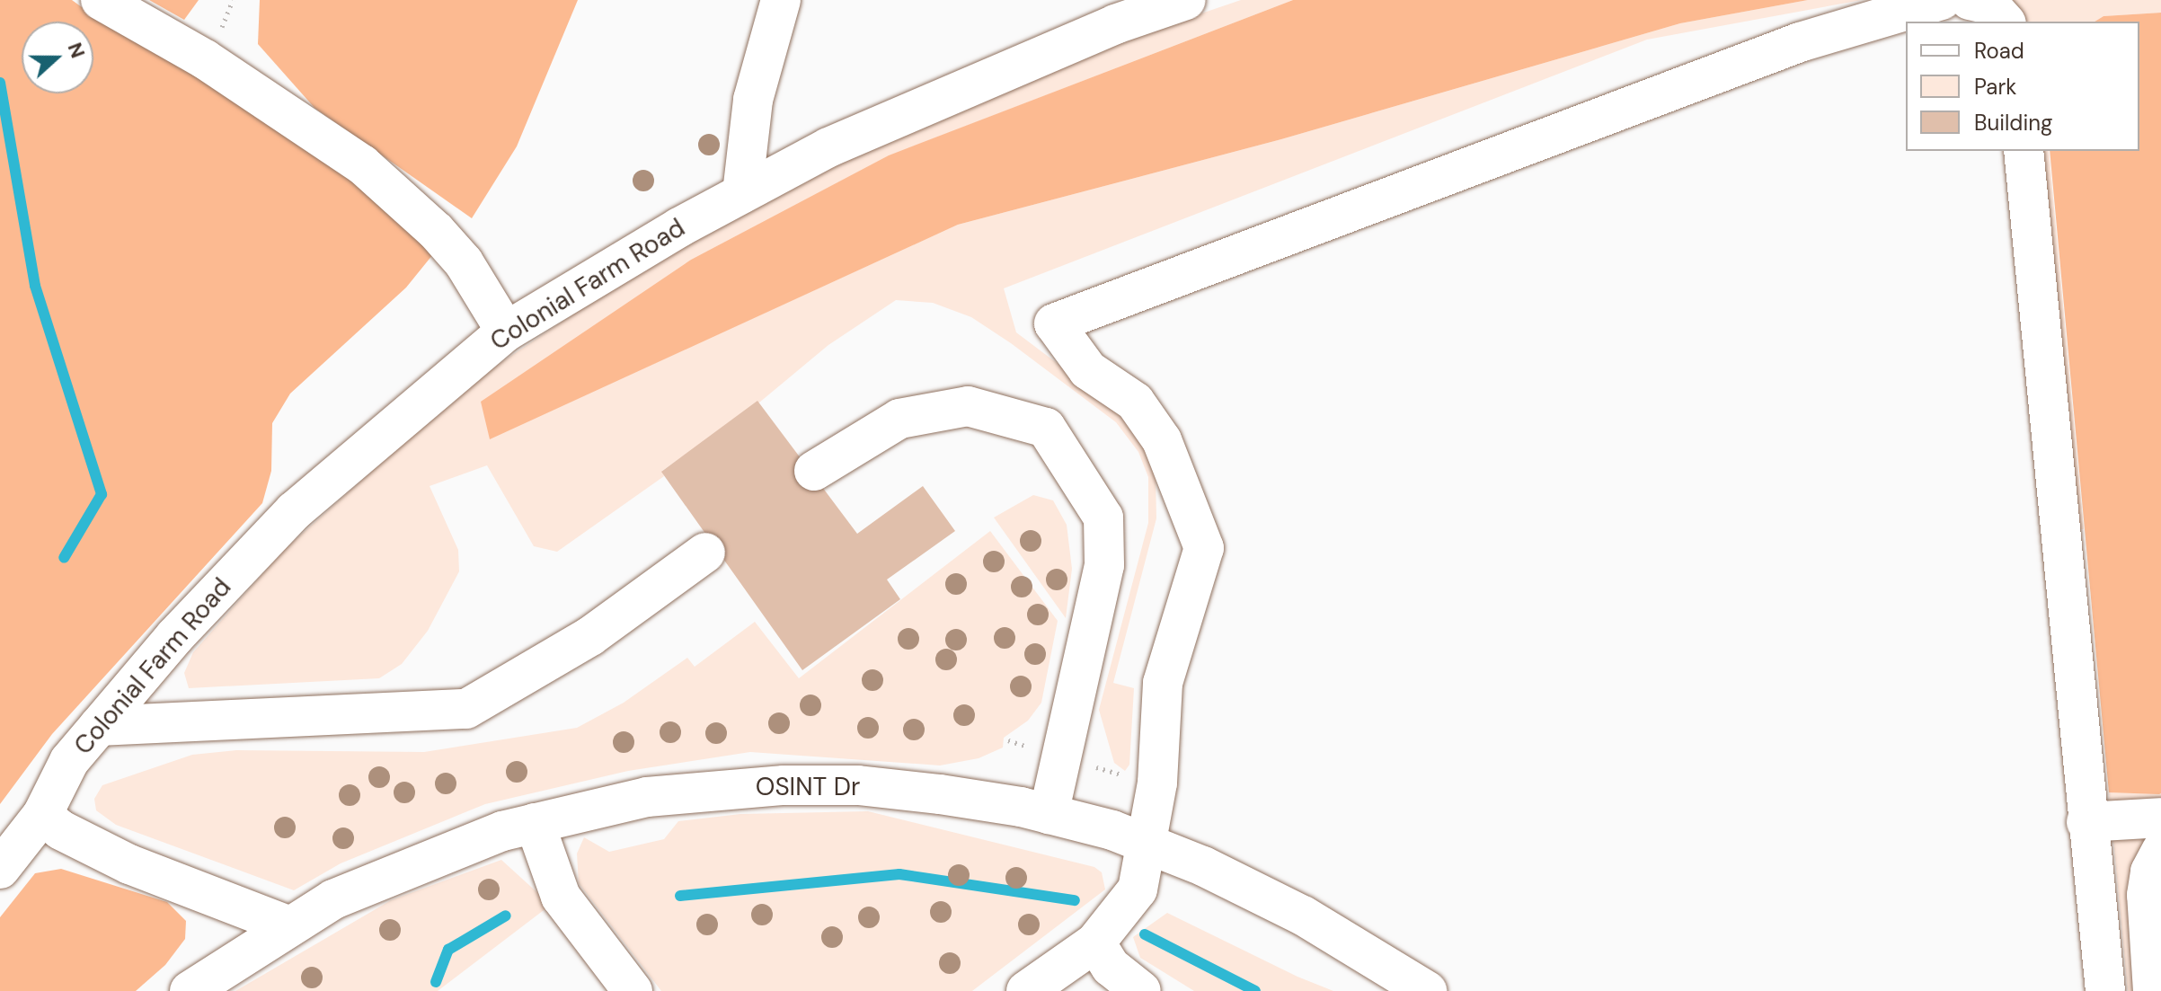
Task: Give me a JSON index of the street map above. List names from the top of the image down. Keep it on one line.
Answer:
{"streets":{"street":["Colonial Farm Road","OSINT Dr"]},"legend":["Road","Park","Building"],"north":"right"}
